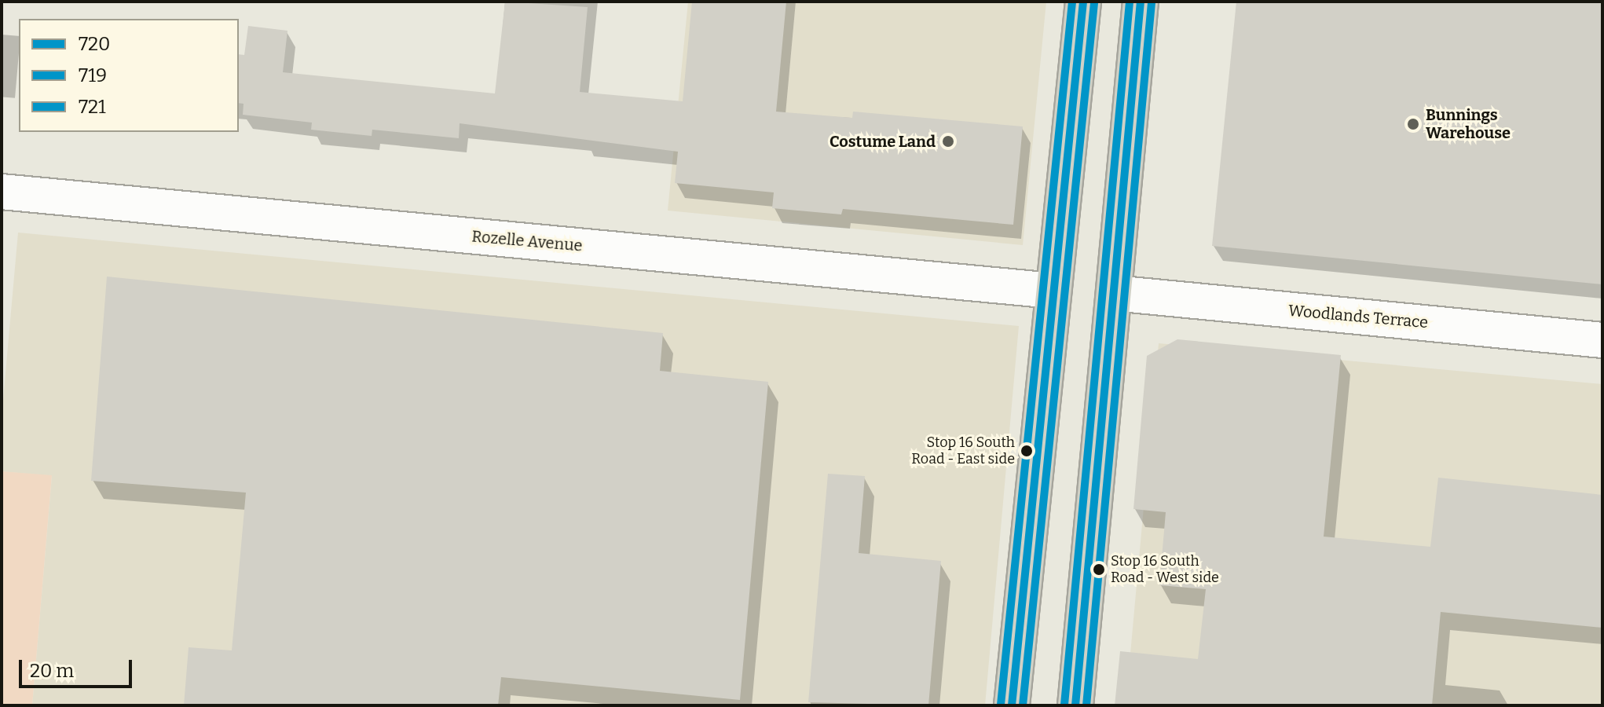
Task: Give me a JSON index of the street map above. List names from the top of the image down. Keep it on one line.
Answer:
{"streets":{"street":["Rozelle Avenue","Woodlands Terrace"]},"places":["Bunnings Warehouse","Costume Land","Stop 16 South Road - East side","Stop 16 South Road - West side"],"lines":["transit line 720","transit line 721","transit line 719"],"legend":["720","719","721"],"scale_bar":"20 m"}
